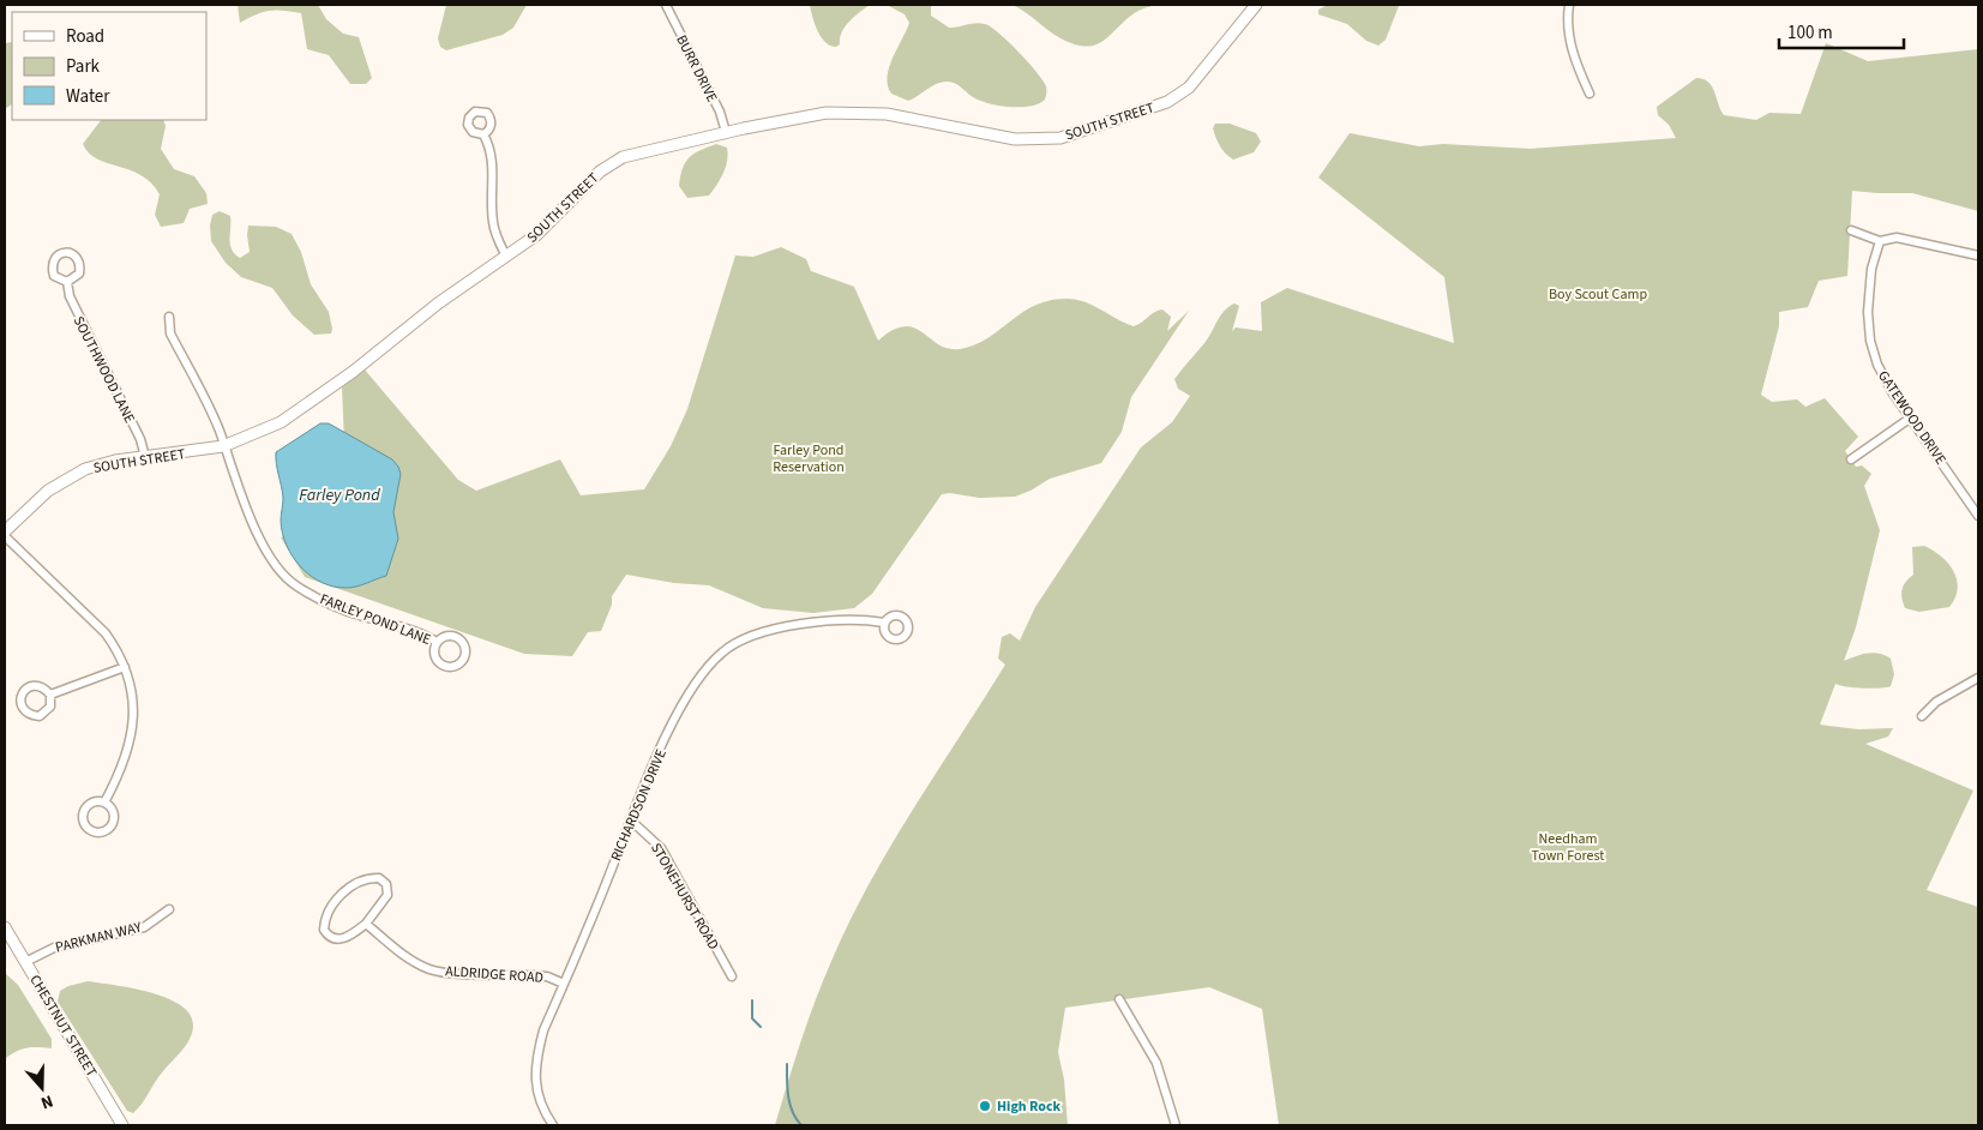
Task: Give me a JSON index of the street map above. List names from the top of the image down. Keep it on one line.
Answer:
{"streets":{"street":["BURR DRIVE","SOUTH STREET","SOUTHWOOD LANE","GATEWOOD DRIVE","FARLEY POND LANE","RICHARDSON DRIVE","STONEHURST ROAD","PARKMAN WAY","ALDRIDGE ROAD","CHESTNUT STREET"]},"crossings":[["BURR DRIVE","SOUTH STREET"],["SOUTH STREET","SOUTHWOOD LANE"],["SOUTH STREET","FARLEY POND LANE"],["RICHARDSON DRIVE","STONEHURST ROAD"],["RICHARDSON DRIVE","ALDRIDGE ROAD"],["PARKMAN WAY","CHESTNUT STREET"]],"water":["Farley Pond"],"parks":["Boy Scout Camp","Farley Pond Reservation","Needham Town Forest"],"places":["High Rock"],"legend":["Road","Park","Water"],"scale_bar":"100 m","north":"bottom"}
